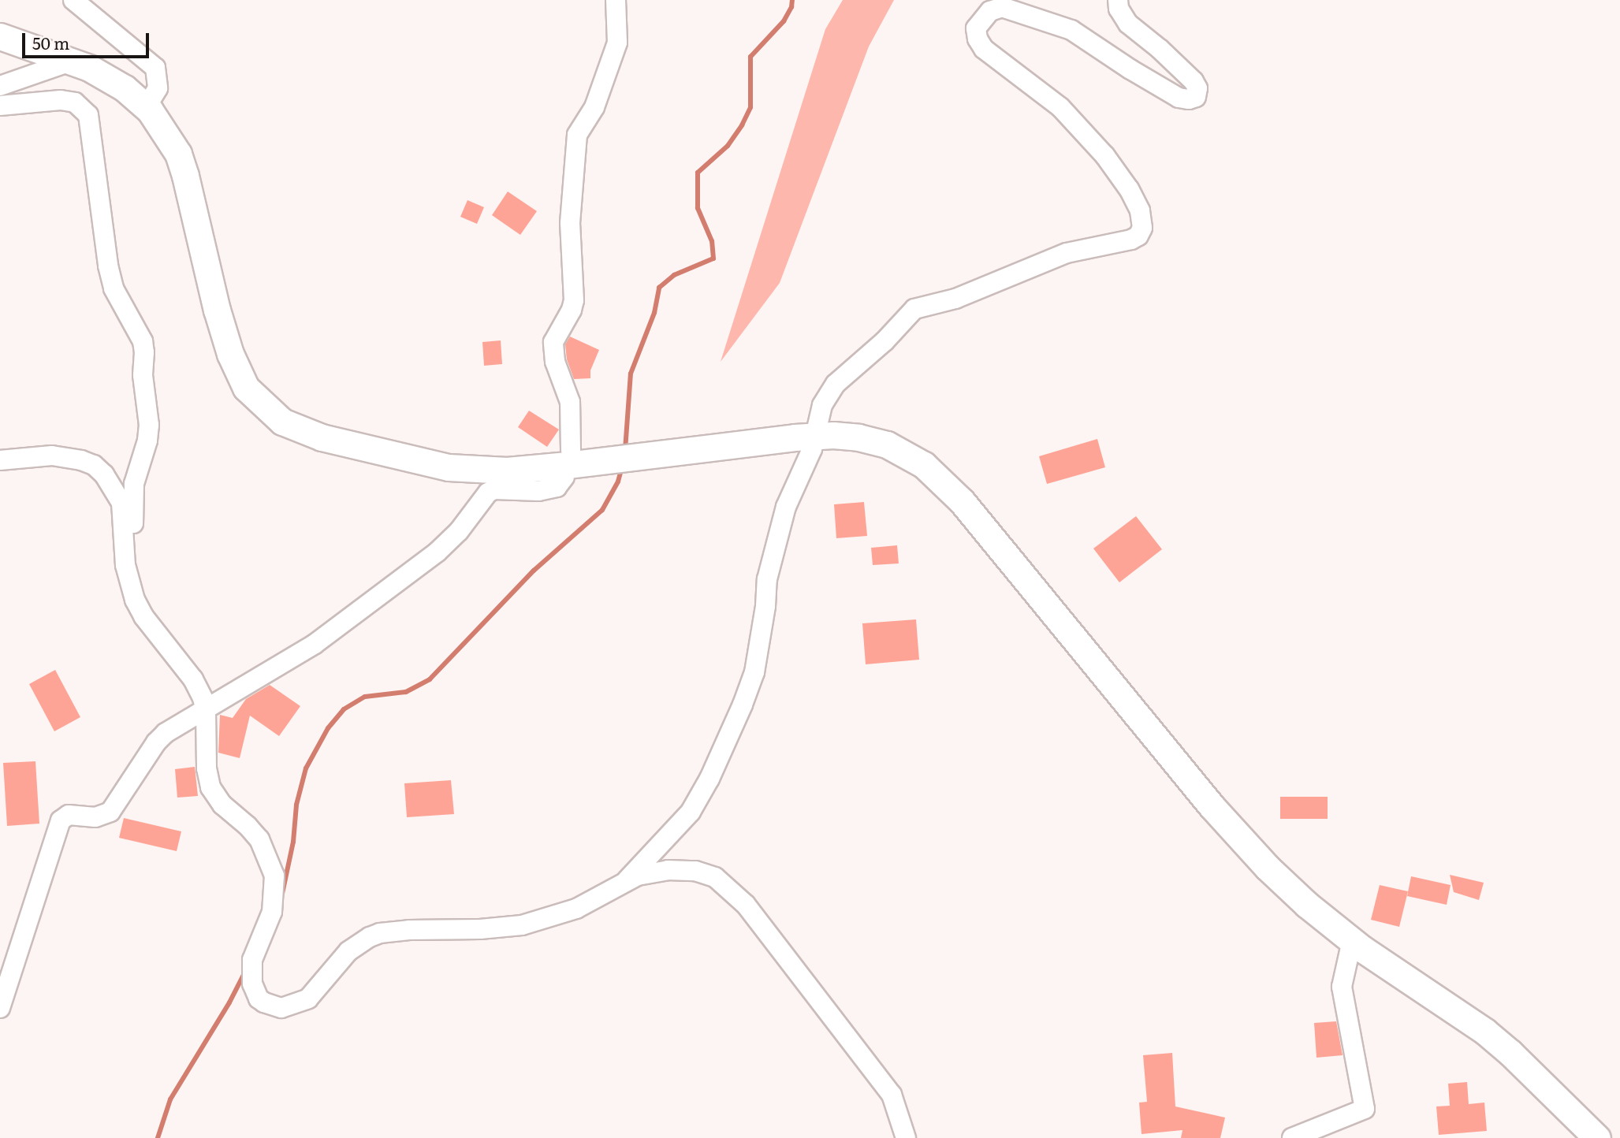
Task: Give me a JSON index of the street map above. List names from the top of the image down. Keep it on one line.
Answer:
{"scale_bar":"50 m"}
